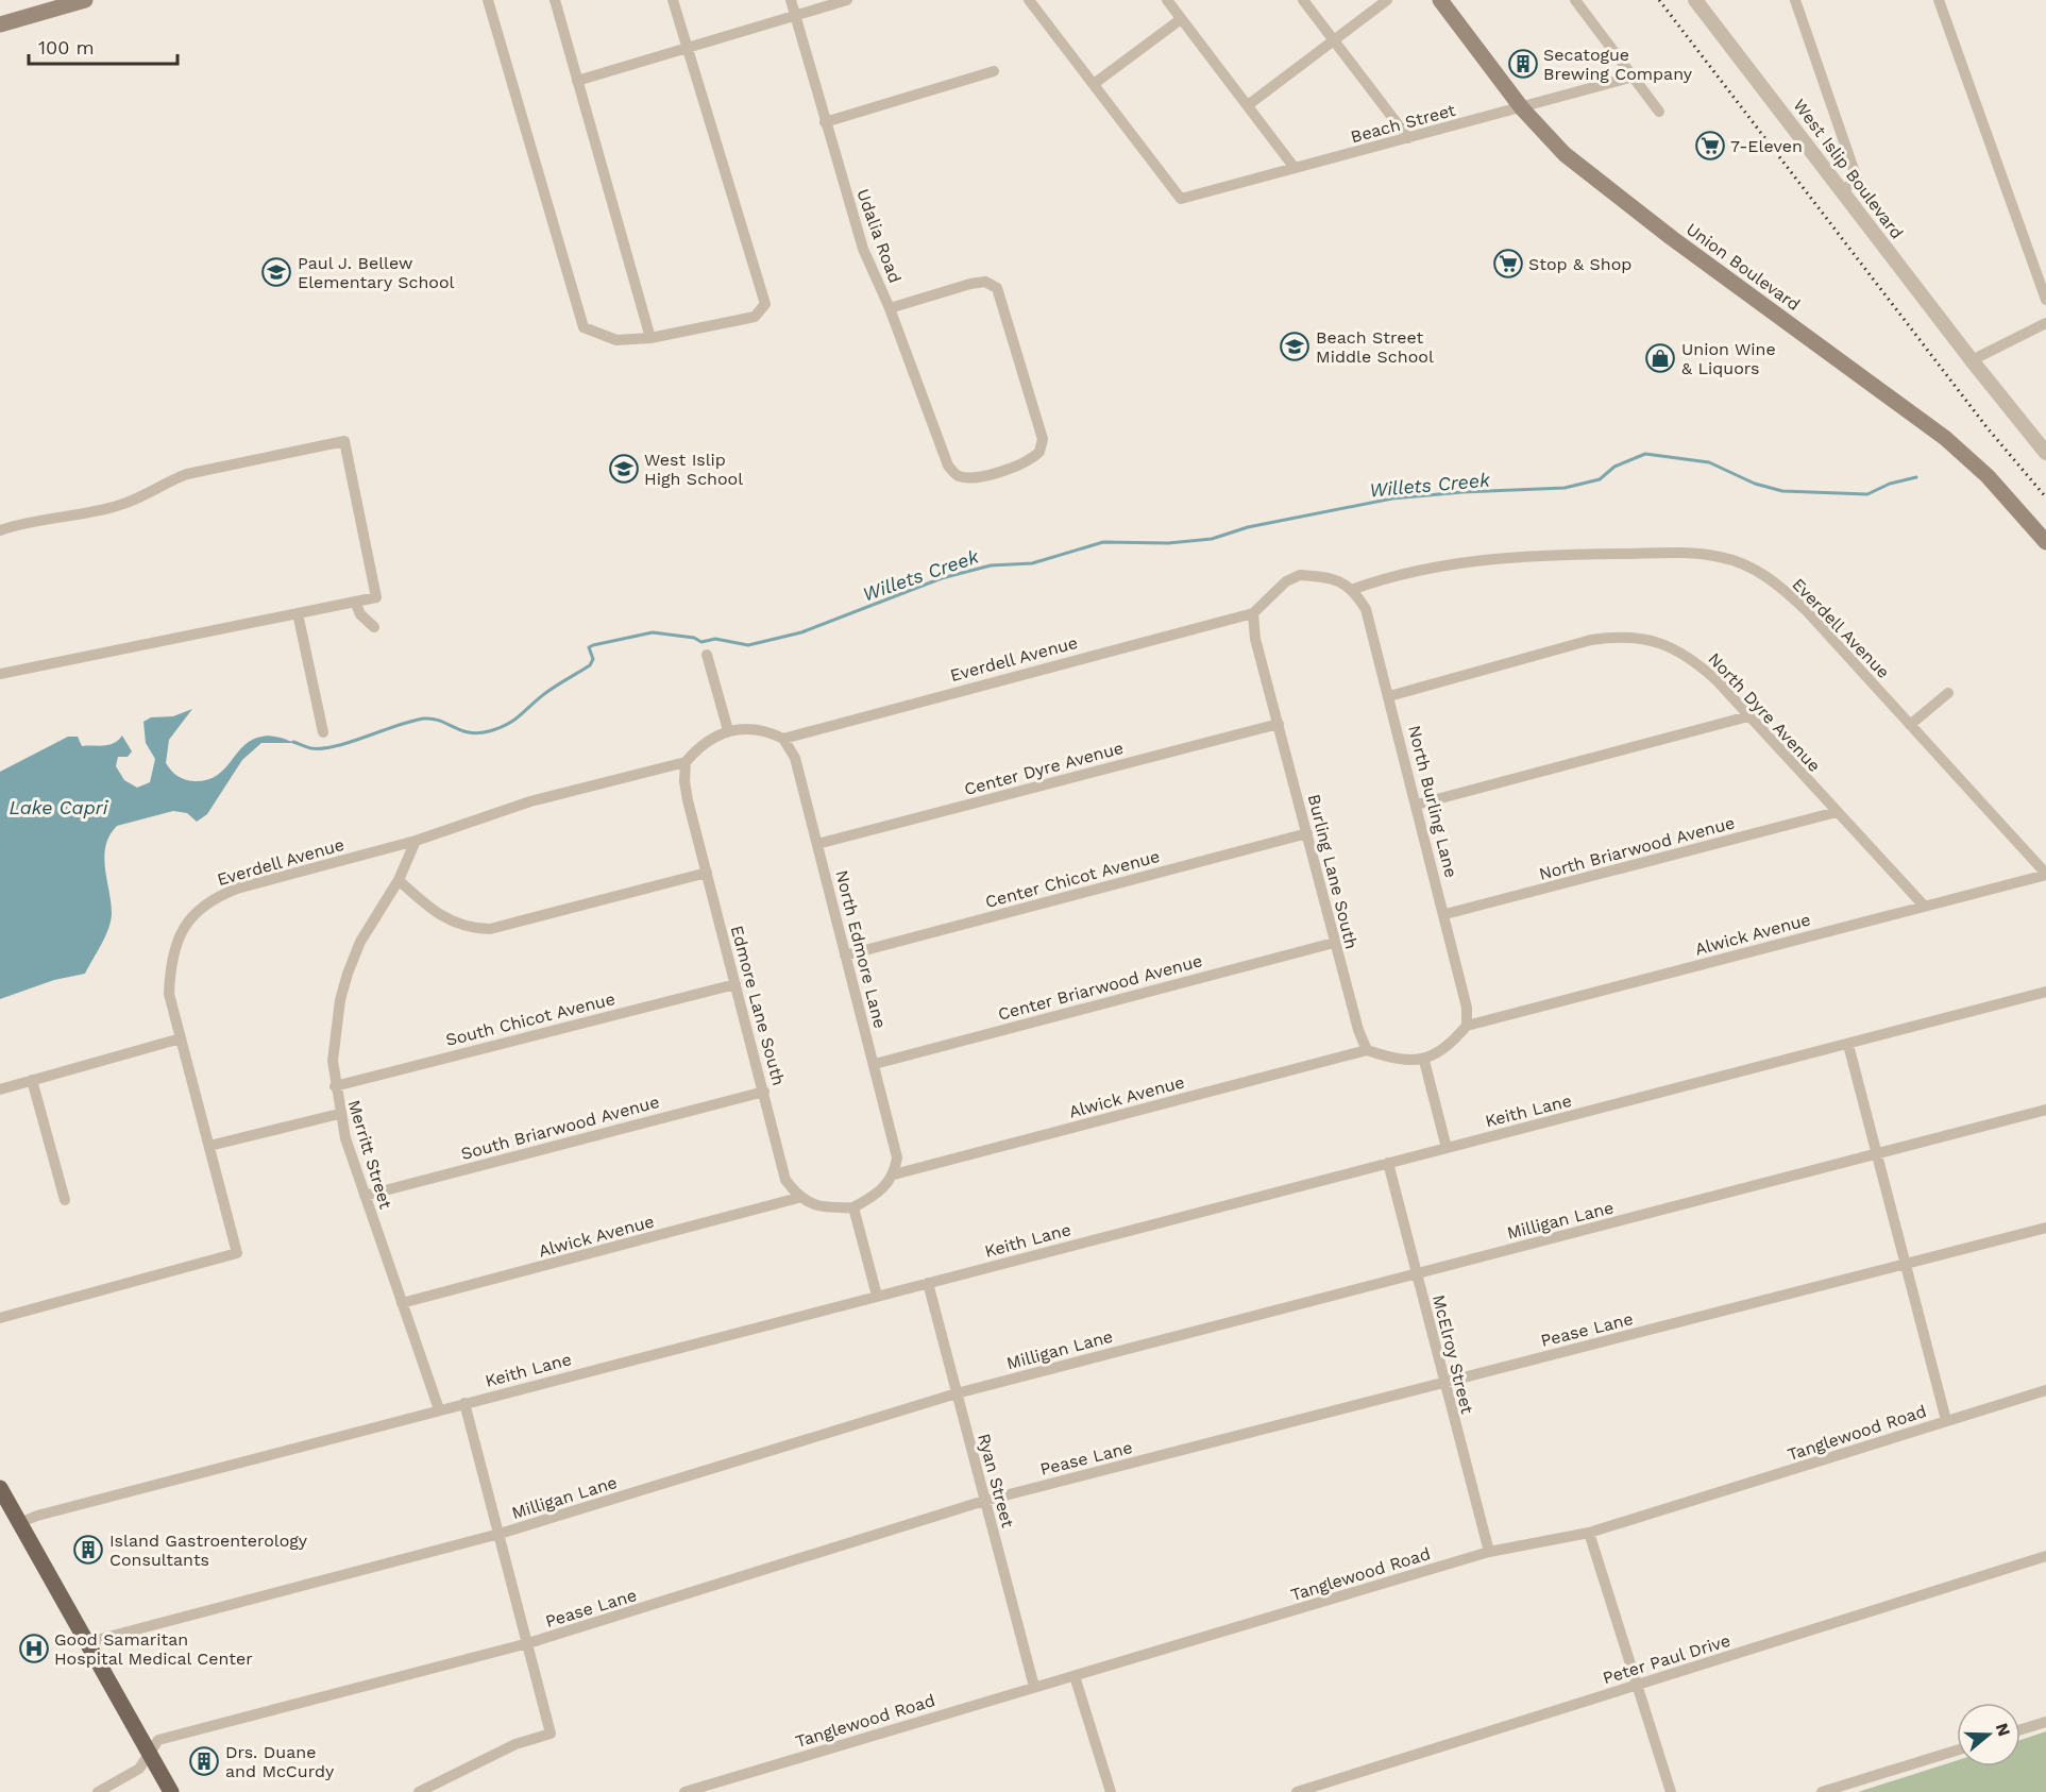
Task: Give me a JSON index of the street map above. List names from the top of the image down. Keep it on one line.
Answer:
{"streets":{"main road":["Union Boulevard"],"street":["Beach Street","West Islip Boulevard","Udalia Road","Everdell Avenue","North Dyre Avenue","Center Dyre Avenue","North Burling Lane","North Briarwood Avenue","Burling Lane South","Center Chicot Avenue","Alwick Avenue","North Edmore Lane","Center Briarwood Avenue","Edmore Lane South","South Chicot Avenue","Keith Lane","South Briarwood Avenue","Merritt Street","Milligan Lane","Pease Lane","McElroy Street","Tanglewood Road","Ryan Street","Peter Paul Drive"]},"crossings":[["Beach Street","Union Boulevard"],["Everdell Avenue","North Burling Lane"],["Everdell Avenue","Burling Lane South"],["Everdell Avenue","Alwick Avenue"],["Everdell Avenue","North Edmore Lane"],["Everdell Avenue","Edmore Lane South"],["Everdell Avenue","Merritt Street"],["North Dyre Avenue","North Burling Lane"],["North Dyre Avenue","North Briarwood Avenue"],["North Dyre Avenue","Alwick Avenue"],["Center Dyre Avenue","Burling Lane South"],["Center Dyre Avenue","North Edmore Lane"],["North Burling Lane","North Briarwood Avenue"],["North Burling Lane","Alwick Avenue"],["Burling Lane South","Center Chicot Avenue"],["Burling Lane South","Alwick Avenue"],["Burling Lane South","Center Briarwood Avenue"],["Center Chicot Avenue","North Edmore Lane"],["Alwick Avenue","North Edmore Lane"],["Alwick Avenue","Edmore Lane South"],["Alwick Avenue","Merritt Street"],["North Edmore Lane","Center Briarwood Avenue"],["Edmore Lane South","South Chicot Avenue"],["Edmore Lane South","South Briarwood Avenue"],["South Chicot Avenue","Merritt Street"],["Keith Lane","Merritt Street"],["Keith Lane","McElroy Street"],["Keith Lane","Ryan Street"],["South Briarwood Avenue","Merritt Street"],["Milligan Lane","McElroy Street"],["Milligan Lane","Ryan Street"],["Pease Lane","McElroy Street"],["Pease Lane","Ryan Street"],["McElroy Street","Tanglewood Road"],["Tanglewood Road","Ryan Street"]],"water":["Willets Creek","Lake Capri"],"places":{"building":["Secatogue Brewing Company","Island Gastroenterology Consultants","Drs. Duane and McCurdy"],"supermarket":["7-Eleven","Stop & Shop"],"school or university":["Paul J. Bellew Elementary School","Beach Street Middle School","West Islip High School"],"shop":["Union Wine & Liquors"],"hospital":["Good Samaritan Hospital Medical Center"]},"scale_bar":"100 m","north":"right"}
